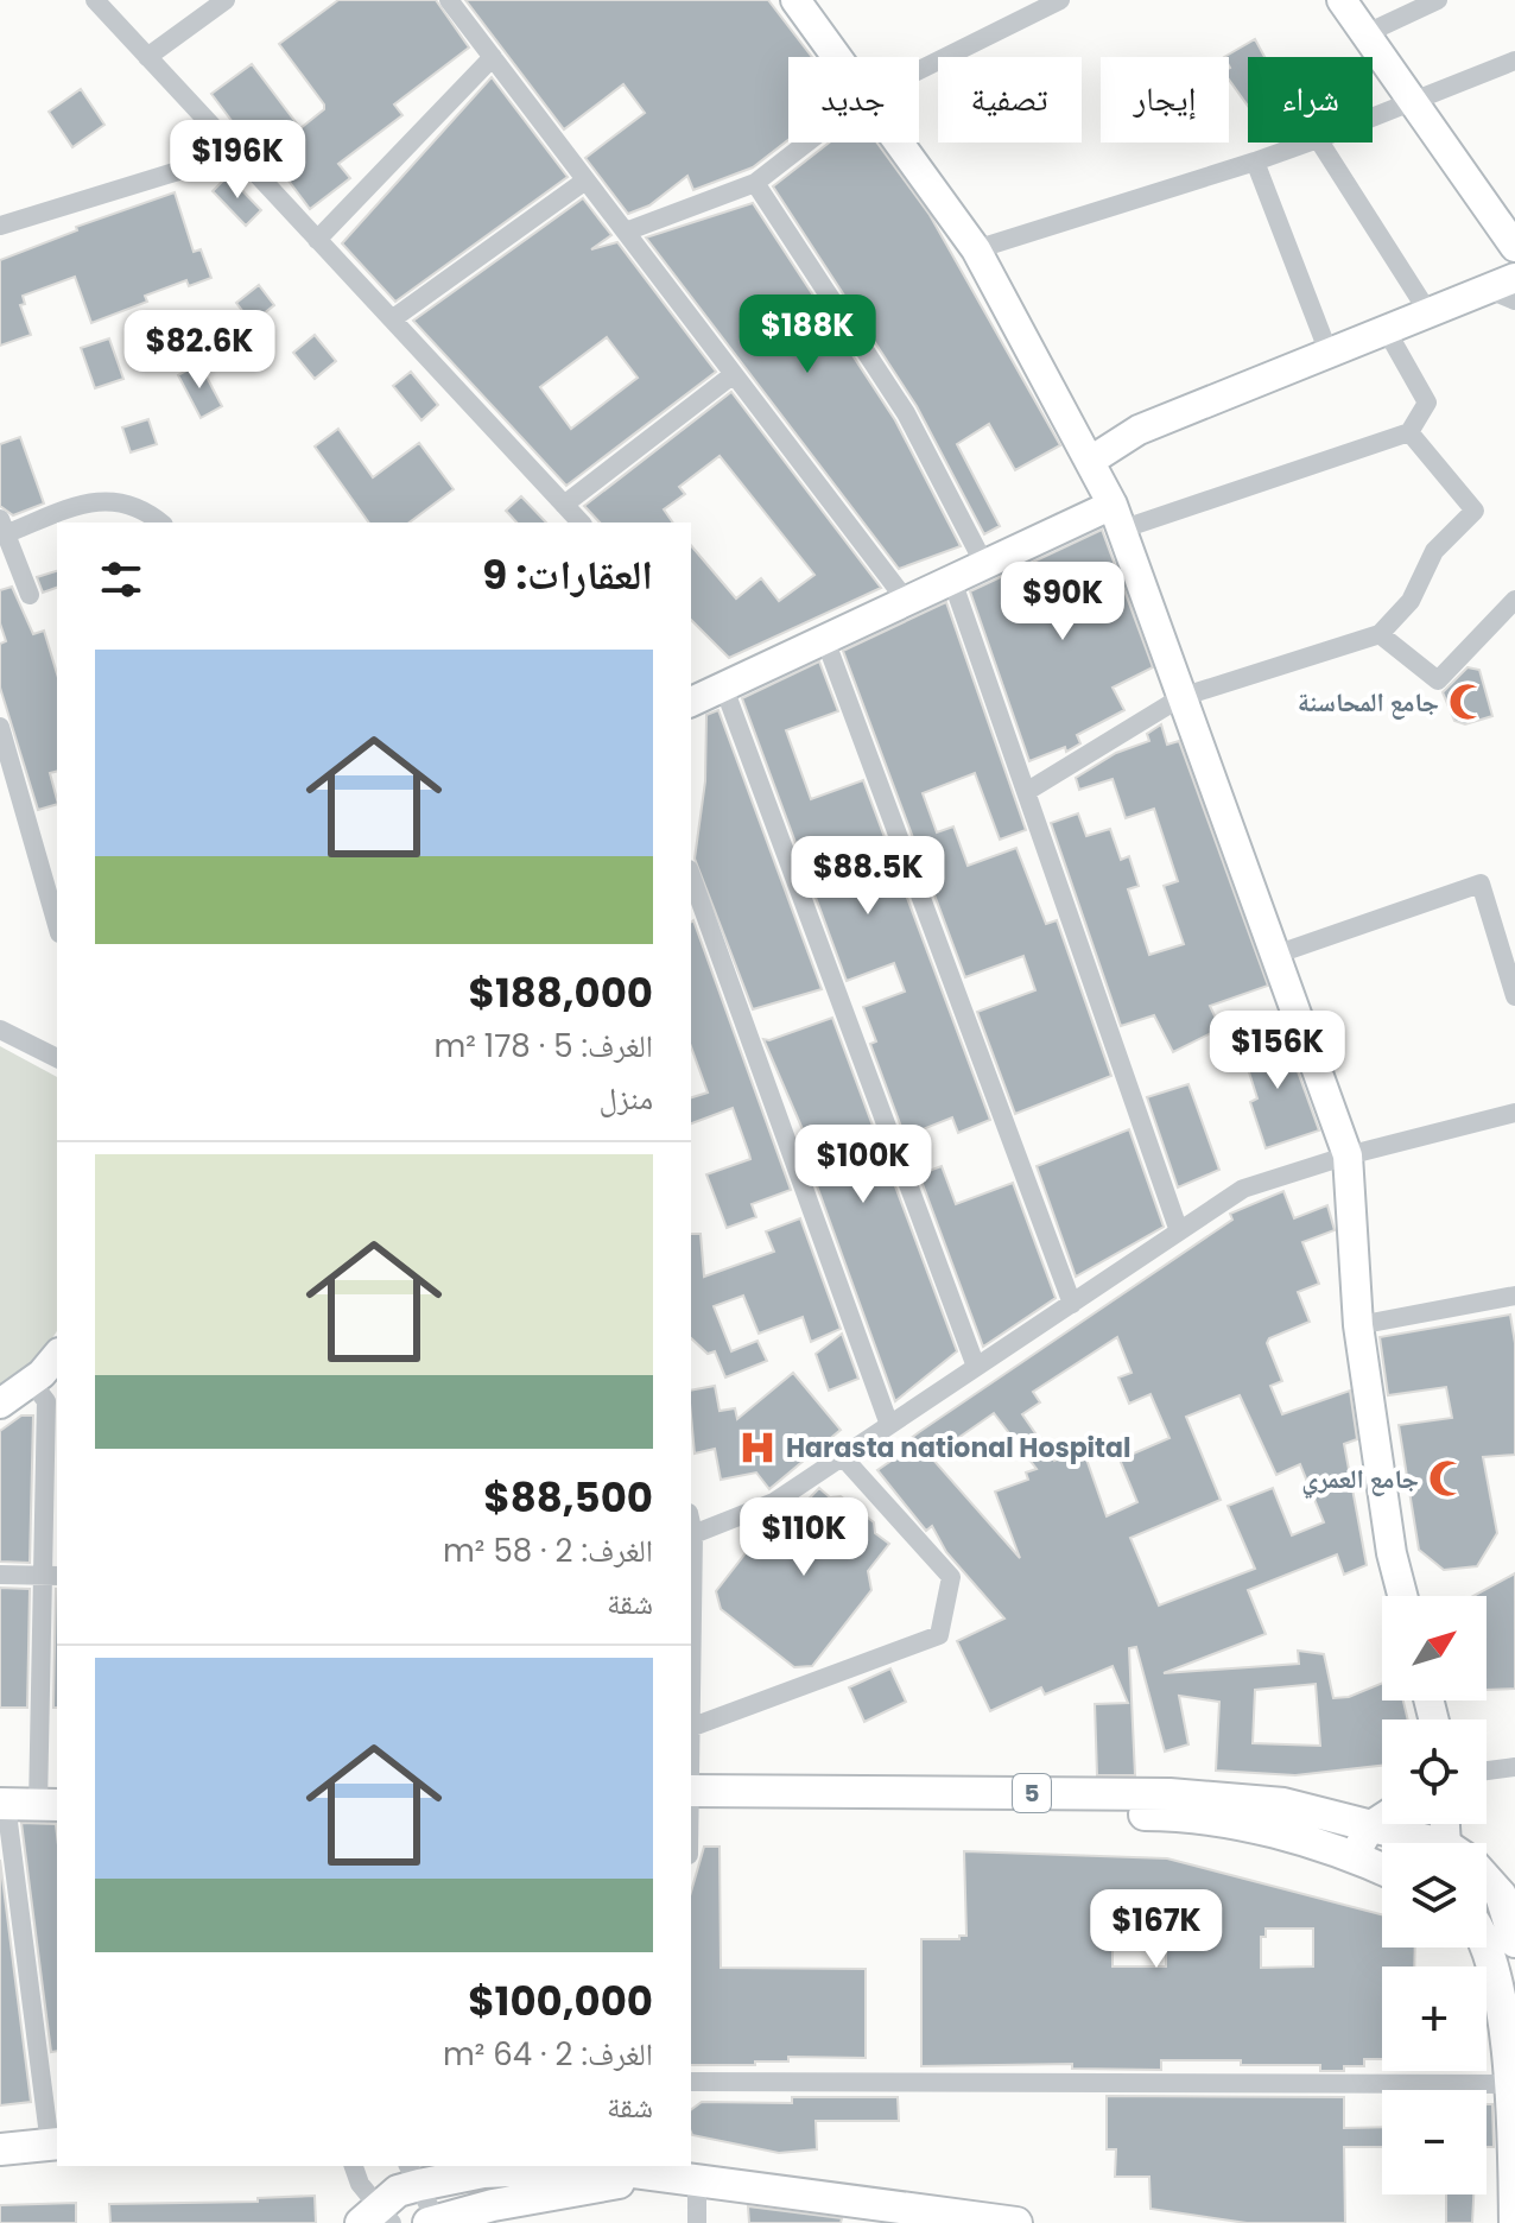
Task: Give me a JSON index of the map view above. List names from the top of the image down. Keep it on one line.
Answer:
{"streets":{"main road":["5"]},"places":{"mosque":["جامع المحاسنة","جامع العمري"],"hospital":["Harasta national Hospital"]},"north":"top right","page":{"chip":["شراء","إيجار","تصفية","جديد"],"price":["$196K","$188K","$82.6K","$90K","$88.5K","$156K","$100K","$110K","$167K"],"heading":"العقارات: 9","list":[{"name":"$188,000","note":"الغرف: 5 · 178 m² · منزل"},{"name":"$88,500","note":"الغرف: 2 · 58 m² · شقة"},{"name":"$100,000","note":"الغرف: 2 · 64 m² · شقة"}],"map_buttons":["+","−"]}}
